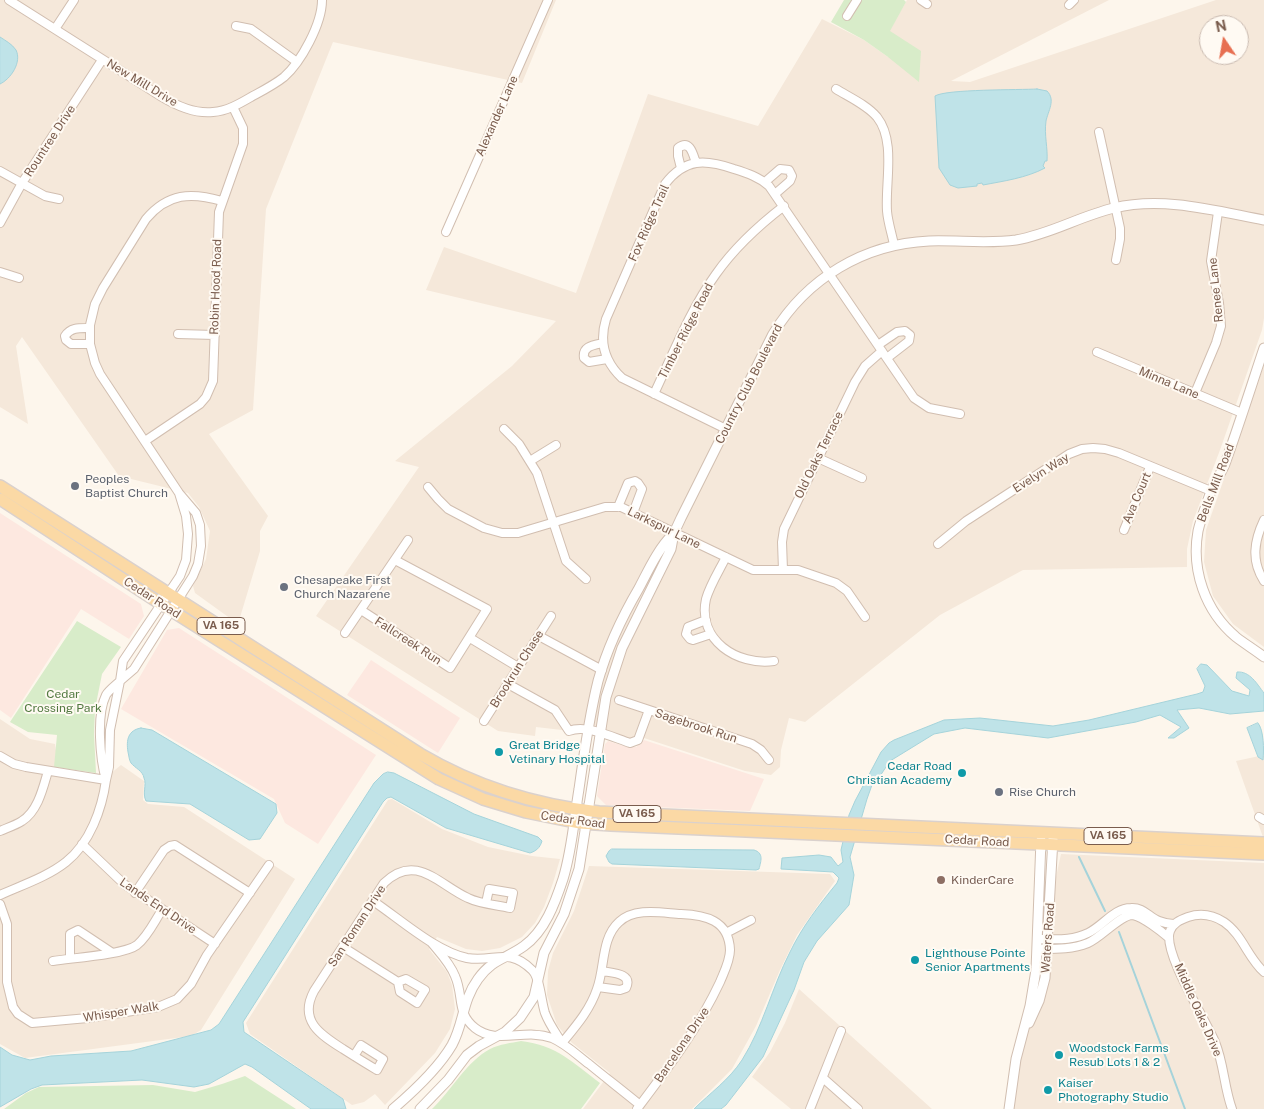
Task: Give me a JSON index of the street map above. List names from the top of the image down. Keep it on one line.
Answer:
{"streets":{"main road":["Cedar Road","VA 165"],"street":["New Mill Drive","Alexander Lane","Rountree Drive","Fox Ridge Trail","Robin Hood Road","Renee Lane","Timber Ridge Road","Minna Lane","Country Club Boulevard","Old Oaks Terrace","Evelyn Way","Bells Mill Road","Ava Court","Larkspur Lane","Fallcreek Run","Brookrun Chase","Sagebrook Run","Lands End Drive","San Roman Drive","Waters Road","Middle Oaks Drive","Whisper Walk","Barcelona Drive"]},"crossings":[["New Mill Drive","Rountree Drive"],["New Mill Drive","Robin Hood Road"],["Fox Ridge Trail","Timber Ridge Road"],["Fox Ridge Trail","Country Club Boulevard"],["Fox Ridge Trail","Old Oaks Terrace"],["Renee Lane","Minna Lane"],["Renee Lane","Country Club Boulevard"],["Minna Lane","Bells Mill Road"],["Country Club Boulevard","Larkspur Lane"],["Country Club Boulevard","Cedar Road"],["Old Oaks Terrace","Larkspur Lane"],["Evelyn Way","Bells Mill Road"],["Evelyn Way","Ava Court"],["Cedar Road","Waters Road"],["Lands End Drive","Whisper Walk"]],"parks":["Cedar Crossing Park"],"places":["Peoples Baptist Church","Chesapeake First Church Nazarene","Great Bridge Vetinary Hospital","Cedar Road Christian Academy","Rise Church","KinderCare","Lighthouse Pointe Senior Apartments","Woodstock Farms Resub Lots 1 & 2","Kaiser Photography Studio"],"north":"top"}
